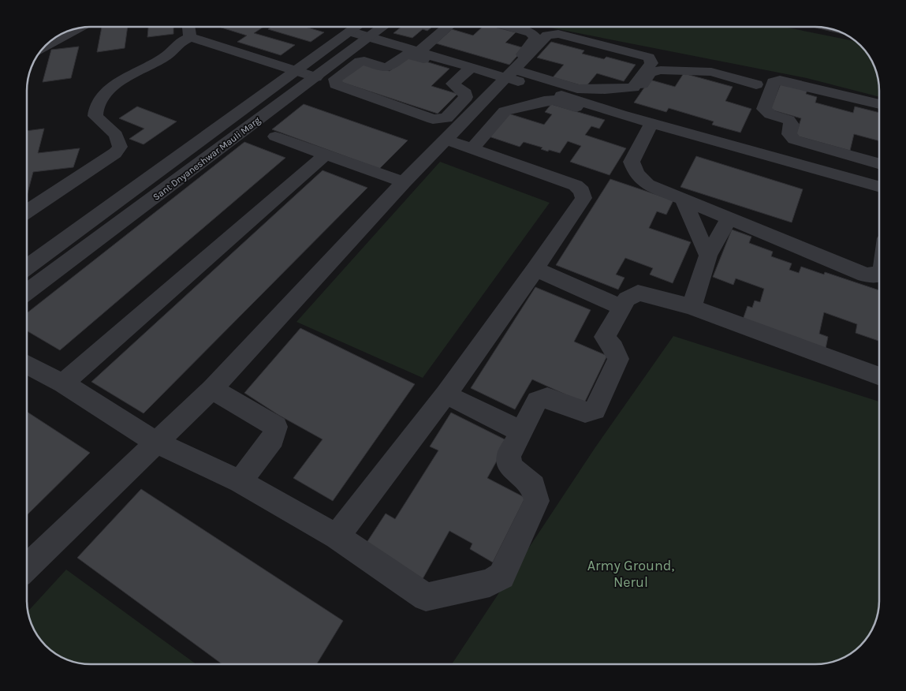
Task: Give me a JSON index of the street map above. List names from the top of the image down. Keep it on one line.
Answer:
{"streets":{"street":["Sant Dnyaneshwar Mauli Marg"]},"parks":["Army Ground, Nerul"]}
